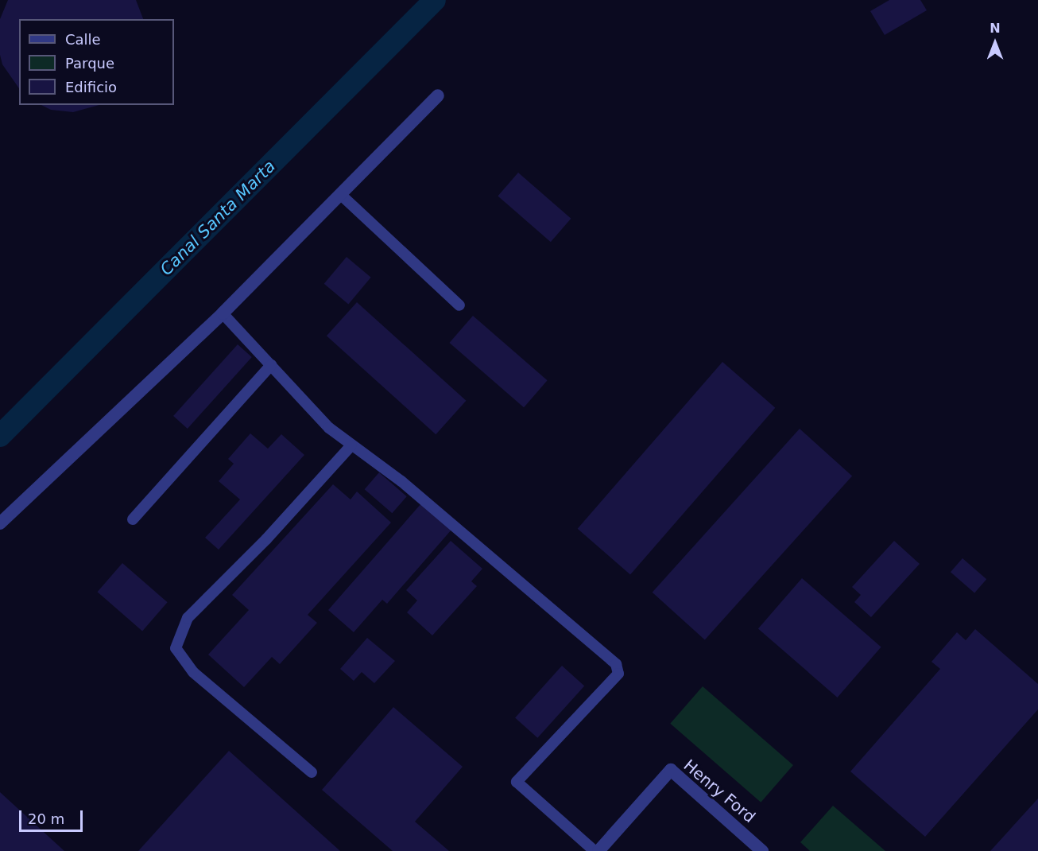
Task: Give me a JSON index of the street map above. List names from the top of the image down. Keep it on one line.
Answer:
{"streets":{"street":["Henry Ford"]},"water":["Canal Santa Marta"],"legend":["Calle","Parque","Edificio"],"scale_bar":"20 m","north":"top"}
